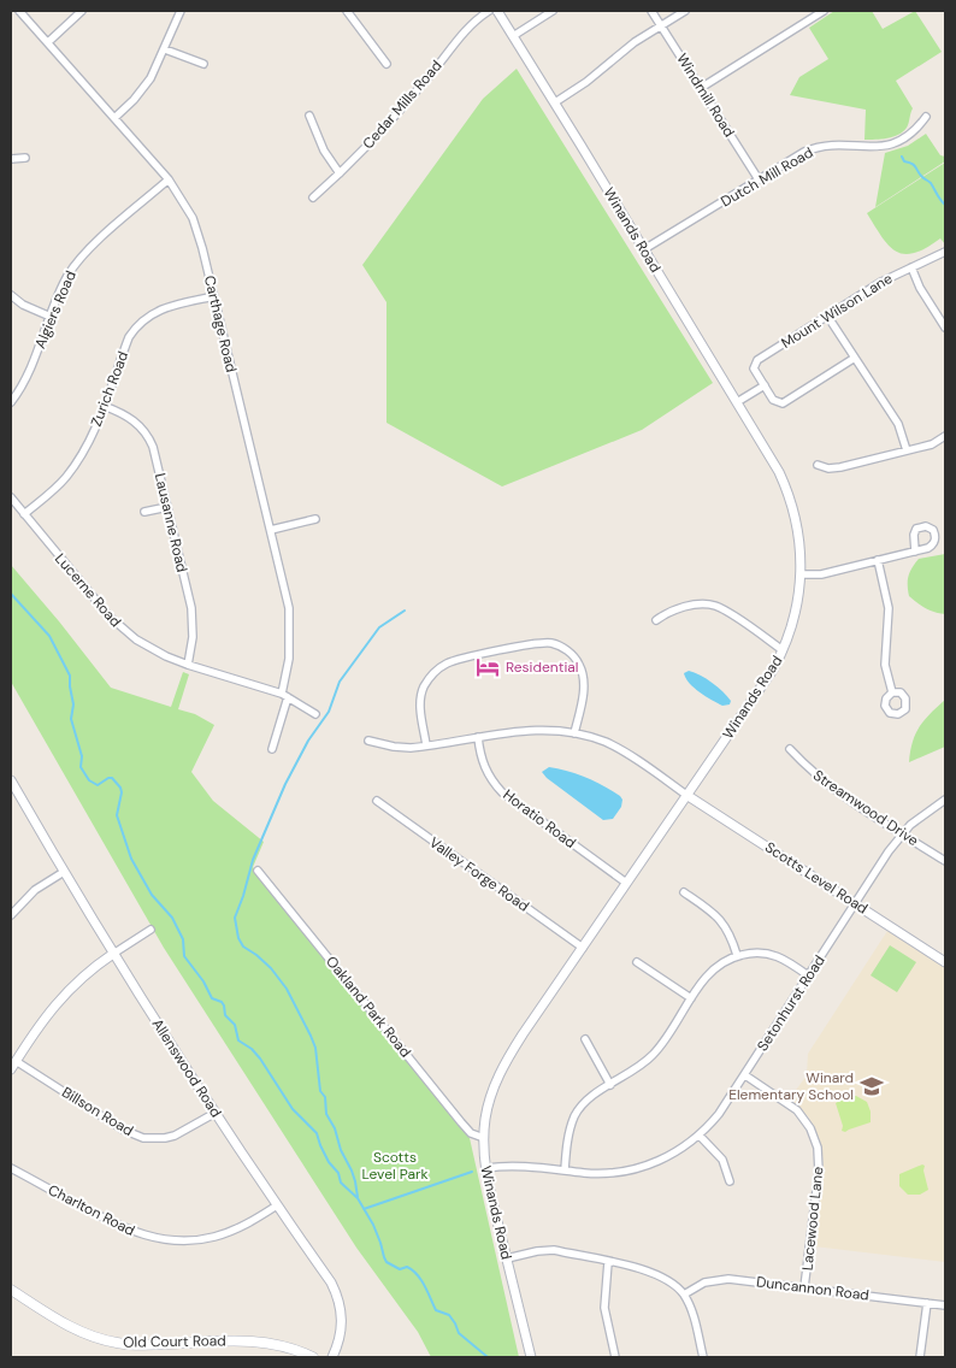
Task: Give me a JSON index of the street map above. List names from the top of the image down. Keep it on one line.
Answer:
{"streets":{"main road":["Old Court Road"],"street":["Windmill Road","Cedar Mills Road","Dutch Mill Road","Winands Road","Algiers Road","Mount Wilson Lane","Carthage Road","Zurich Road","Lausanne Road","Lucerne Road","Streamwood Drive","Horatio Road","Valley Forge Road","Scotts Level Road","Setonhurst Road","Oakland Park Road","Allenswood Road","Billson Road","Charlton Road","Lacewood Lane","Duncannon Road"]},"crossings":[["Windmill Road","Dutch Mill Road"],["Dutch Mill Road","Winands Road"],["Winands Road","Horatio Road"],["Winands Road","Valley Forge Road"],["Winands Road","Scotts Level Road"],["Winands Road","Setonhurst Road"],["Winands Road","Oakland Park Road"],["Algiers Road","Carthage Road"],["Carthage Road","Zurich Road"],["Carthage Road","Lucerne Road"],["Zurich Road","Lausanne Road"],["Zurich Road","Lucerne Road"],["Lausanne Road","Lucerne Road"],["Streamwood Drive","Setonhurst Road"],["Scotts Level Road","Setonhurst Road"],["Setonhurst Road","Lacewood Lane"],["Allenswood Road","Billson Road"],["Allenswood Road","Charlton Road"],["Lacewood Lane","Duncannon Road"]],"parks":["Scotts Level Park"],"places":{"hotel":["Residential"],"school or university":["Winard Elementary School"]}}
